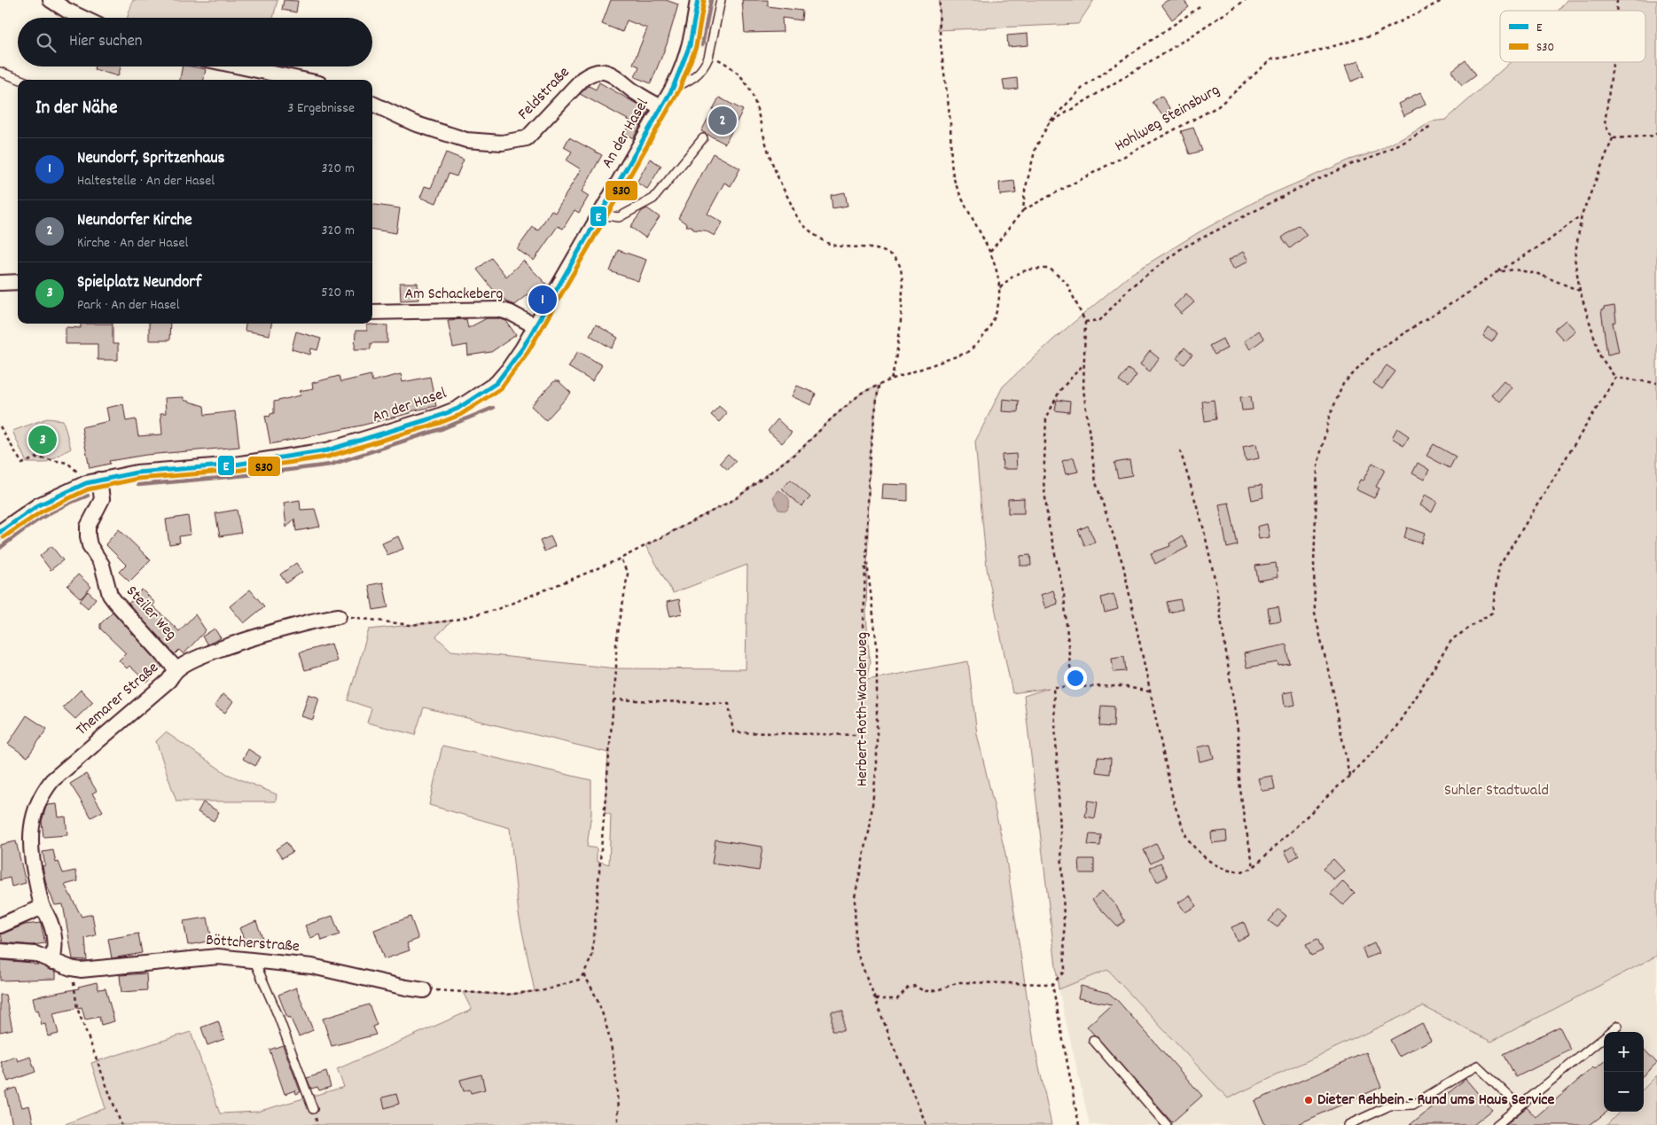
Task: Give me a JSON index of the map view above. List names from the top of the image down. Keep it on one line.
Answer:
{"streets":{"street":["Feldstraße","An der Hasel","Am Schackeberg","Steiler Weg","Themarer Straße","Böttcherstraße"],"path":["Hohlweg Steinsburg","Herbert-Roth-Wanderweg"]},"crossings":[["Feldstraße","An der Hasel"],["An der Hasel","Am Schackeberg"],["An der Hasel","Steiler Weg"],["Steiler Weg","Themarer Straße"]],"parks":["Suhler Stadtwald"],"places":["Dieter Rehbein - Rund ums Haus Service"],"lines":["transit line E","transit line S30"],"legend":["E","S30"],"page":{"search":"Hier suchen","heading":["In der Nähe","3 Ergebnisse"],"pins":["2","1","3"],"list":[{"mark":"1","name":"Neundorf, Spritzenhaus","note":"Haltestelle · An der Hasel","value":"320 m"},{"mark":"2","name":"Neundorfer Kirche","note":"Kirche · An der Hasel","value":"320 m"},{"mark":"3","name":"Spielplatz Neundorf","note":"Park · An der Hasel","value":"520 m"}],"map_buttons":["+","−"]}}
